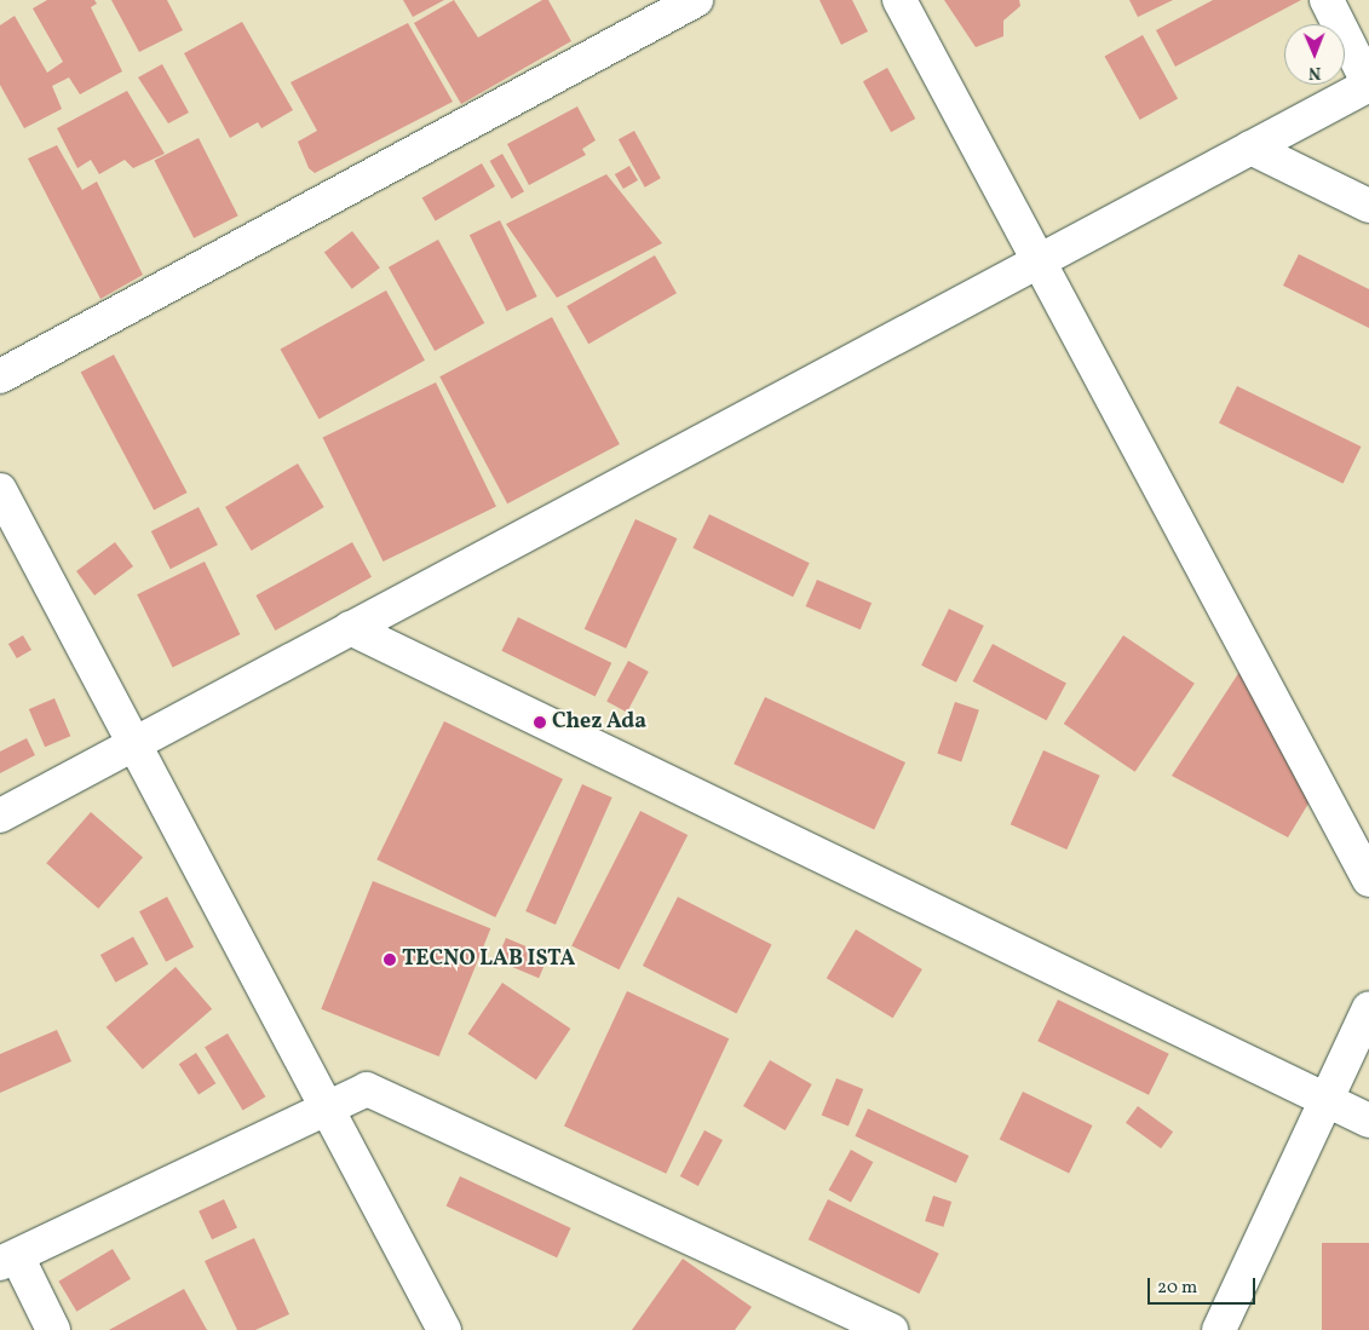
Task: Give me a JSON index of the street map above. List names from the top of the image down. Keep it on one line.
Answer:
{"places":["Chez Ada","TECNO LAB ISTA"],"scale_bar":"20 m","north":"bottom"}
